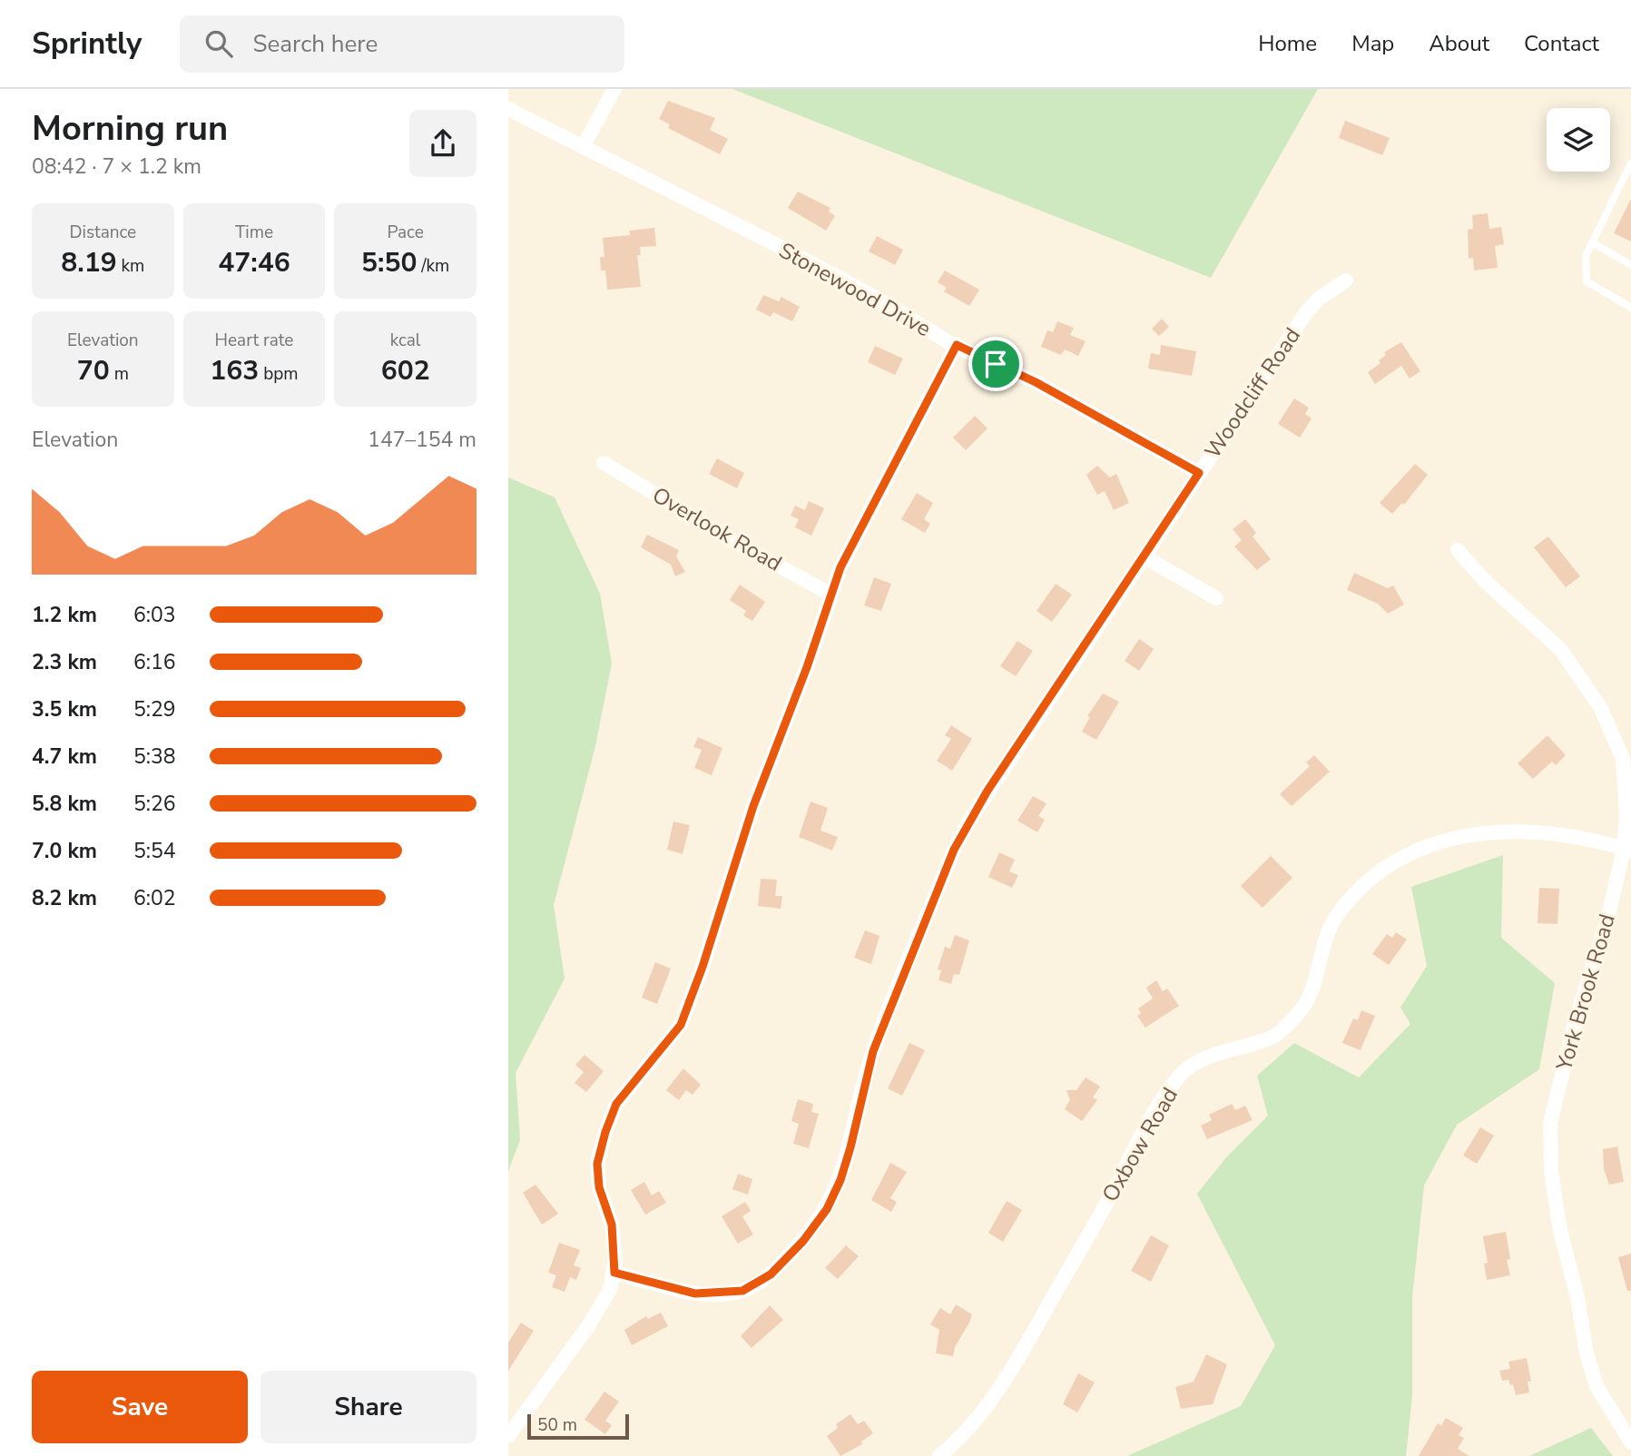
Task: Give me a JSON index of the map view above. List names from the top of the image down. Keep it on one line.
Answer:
{"streets":{"street":["Stonewood Drive","Woodcliff Road","Overlook Road","York Brook Road","Oxbow Road"]},"crossings":[["Stonewood Drive","Woodcliff Road"],["York Brook Road","Oxbow Road"]],"scale_bar":"50 m","page":{"header":"Sprintly","search":"Search here","nav":["Home","Map","About","Contact"],"heading":["Morning run","08:42 · 7 × 1.2 km"],"stats":[["Distance","8.19 km"],["Time","47:46"],["Pace","5:50 /km"],["Elevation","70 m"],["Heart rate","163 bpm"],["kcal","602"]],"chart":["Elevation","147–154 m"],"list":[{"name":"1.2 km","note":"6:03"},{"name":"2.3 km","note":"6:16"},{"name":"3.5 km","note":"5:29"},{"name":"4.7 km","note":"5:38"},{"name":"5.8 km","note":"5:26"},{"name":"7.0 km","note":"5:54"},{"name":"8.2 km","note":"6:02"}],"buttons":["Save","Share"],"scale":"50 m"}}
